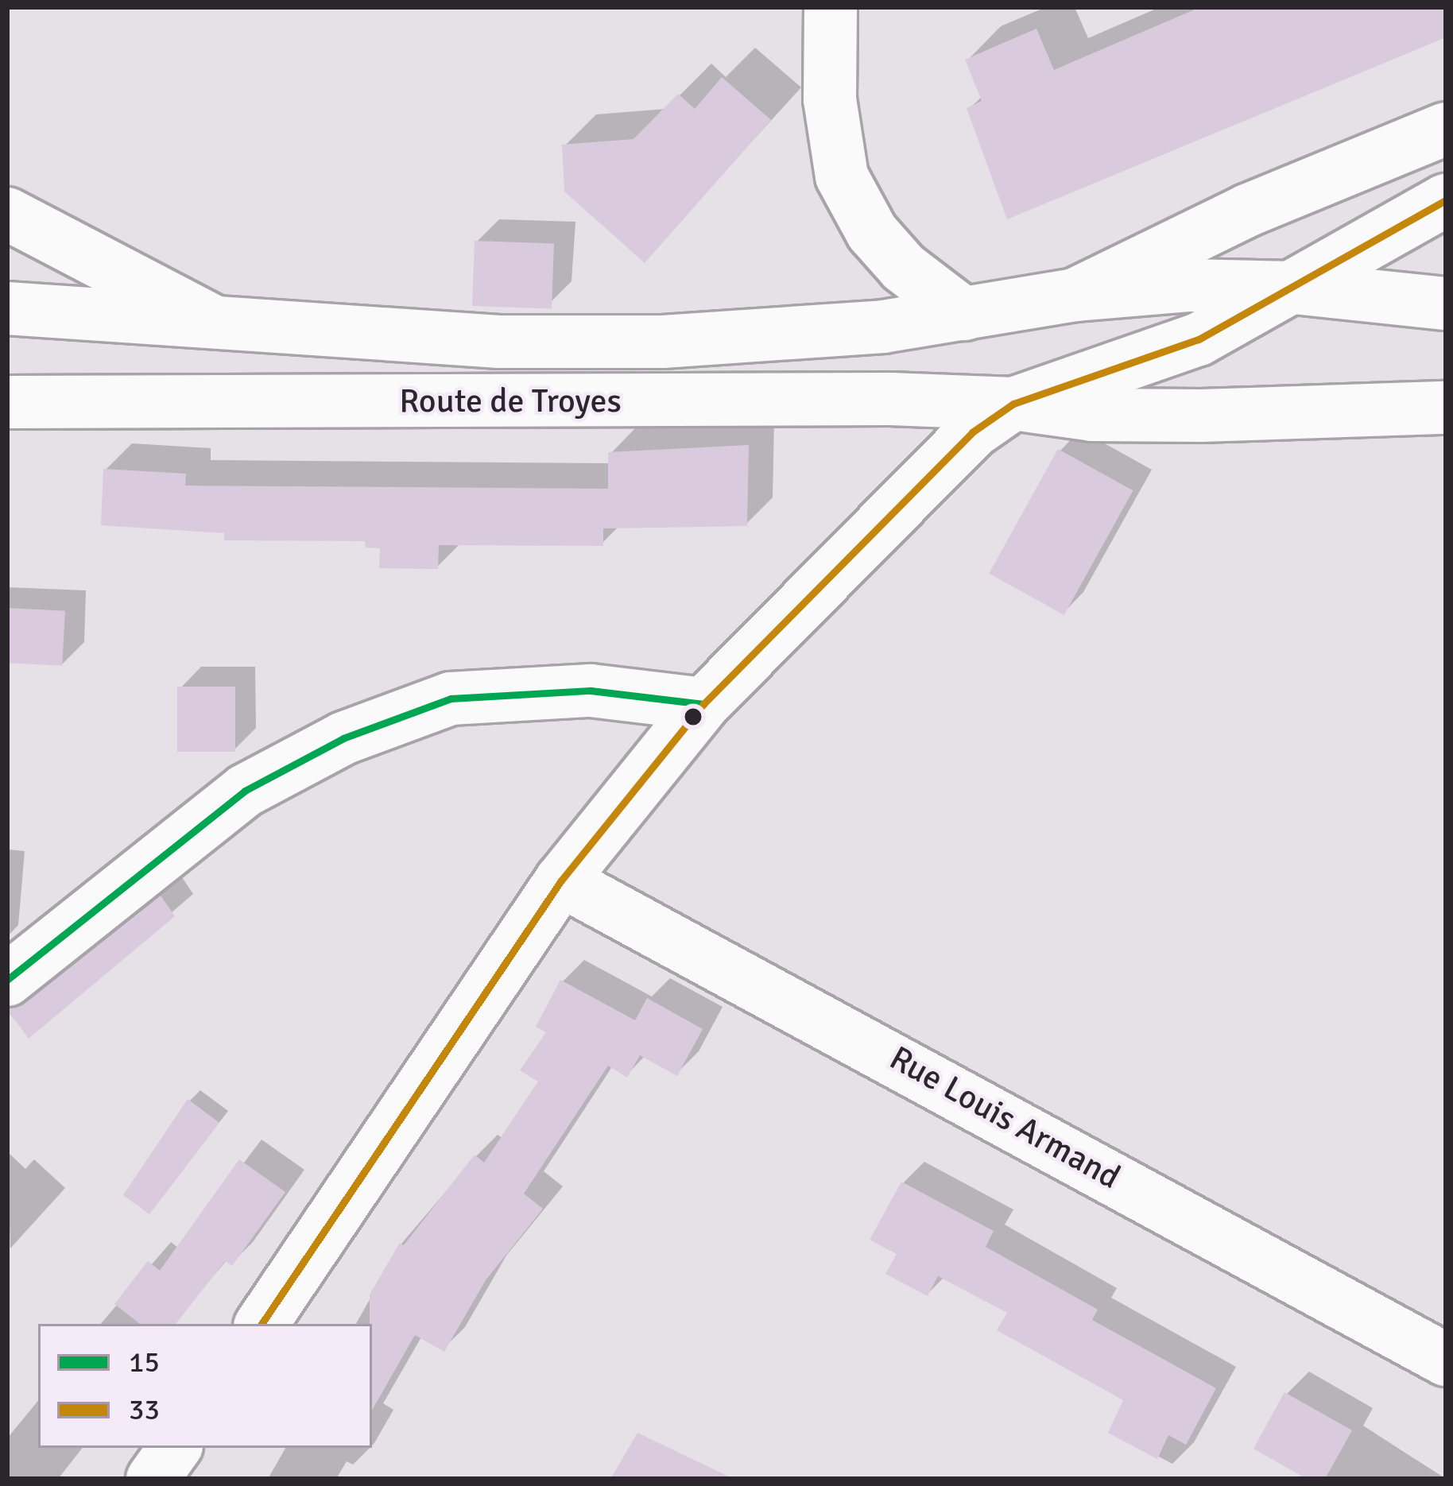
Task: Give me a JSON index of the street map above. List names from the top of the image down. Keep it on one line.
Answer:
{"streets":{"main road":["Route de Troyes","Rue Louis Armand"]},"lines":["transit line 33","transit line 15"],"legend":["15","33"]}
